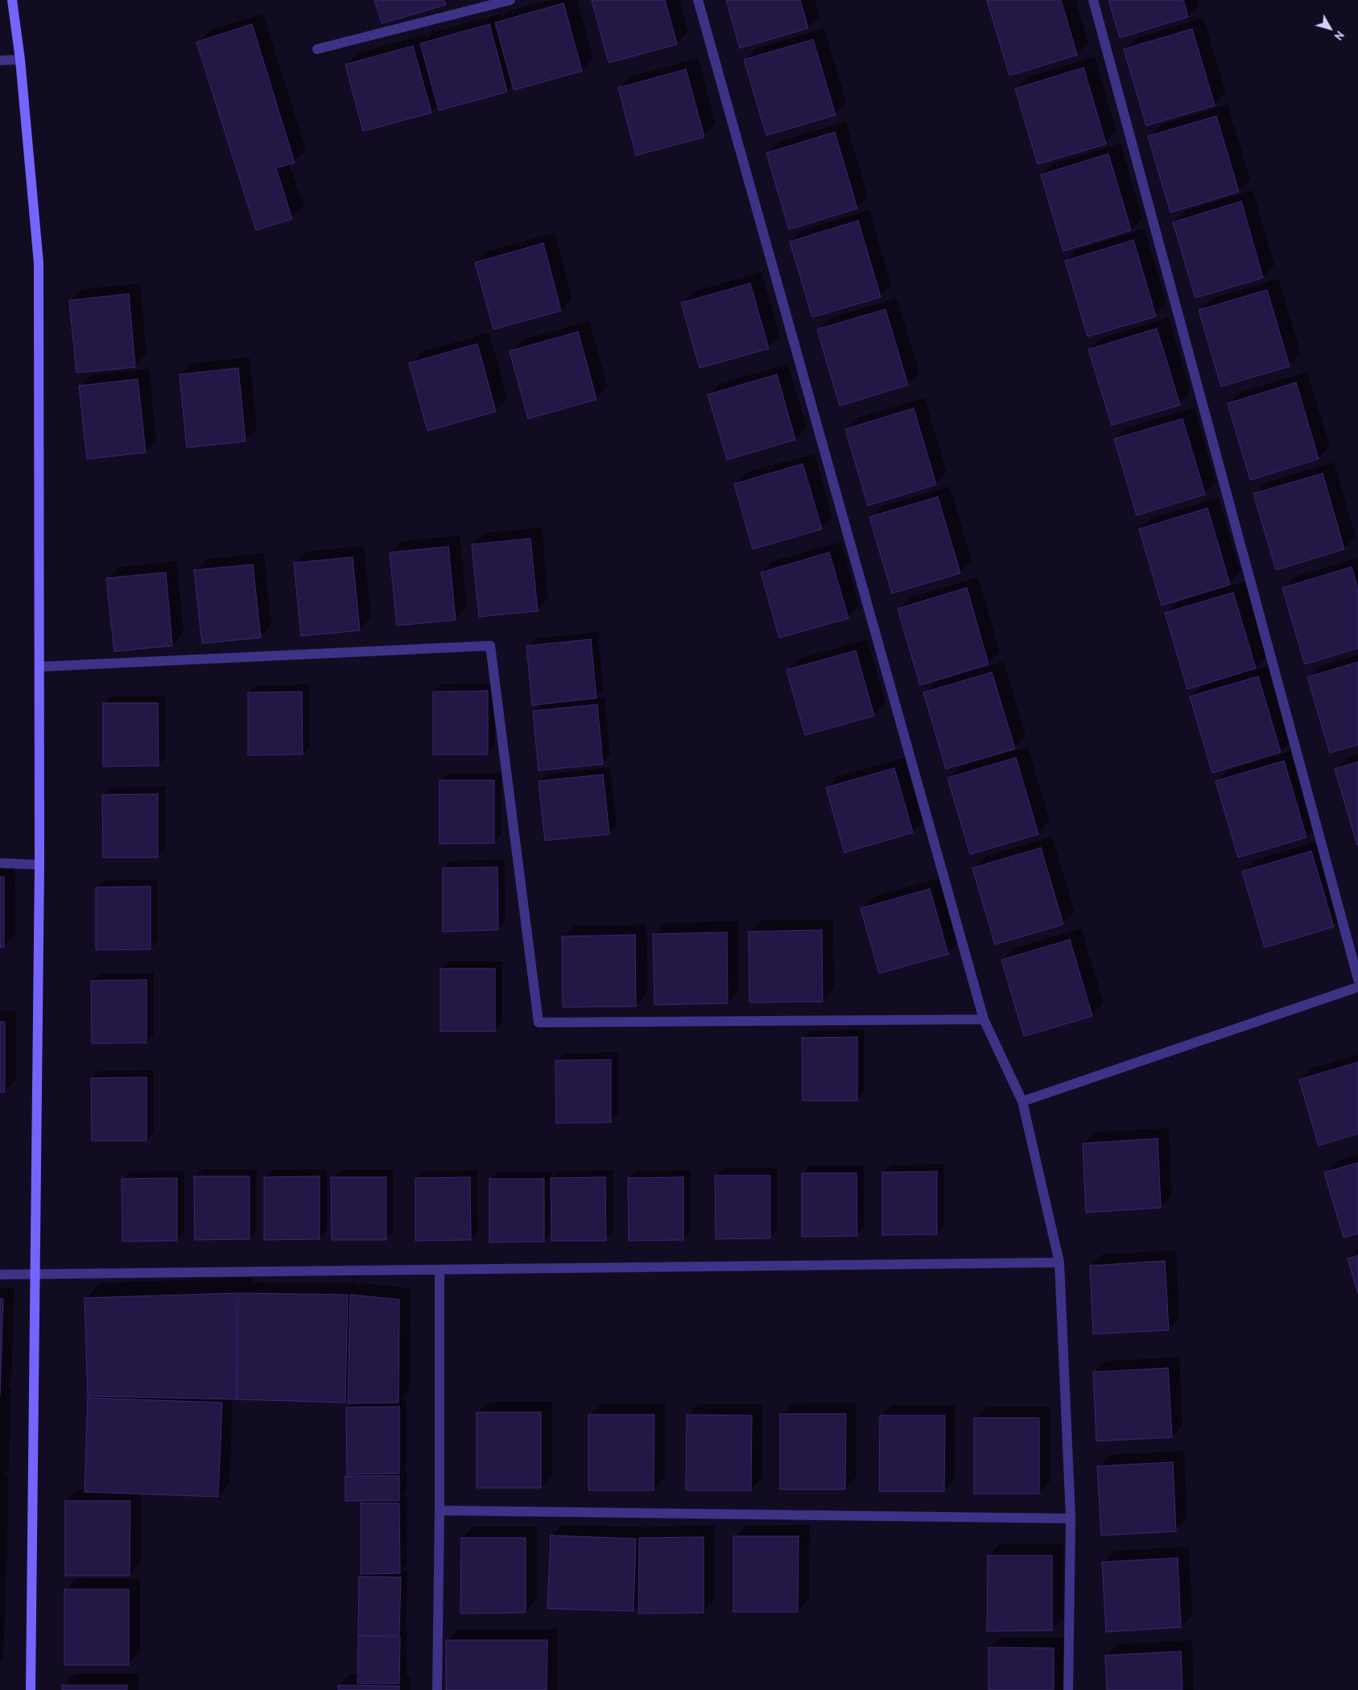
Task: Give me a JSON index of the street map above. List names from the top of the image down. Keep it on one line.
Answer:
{"north":"bottom right"}
